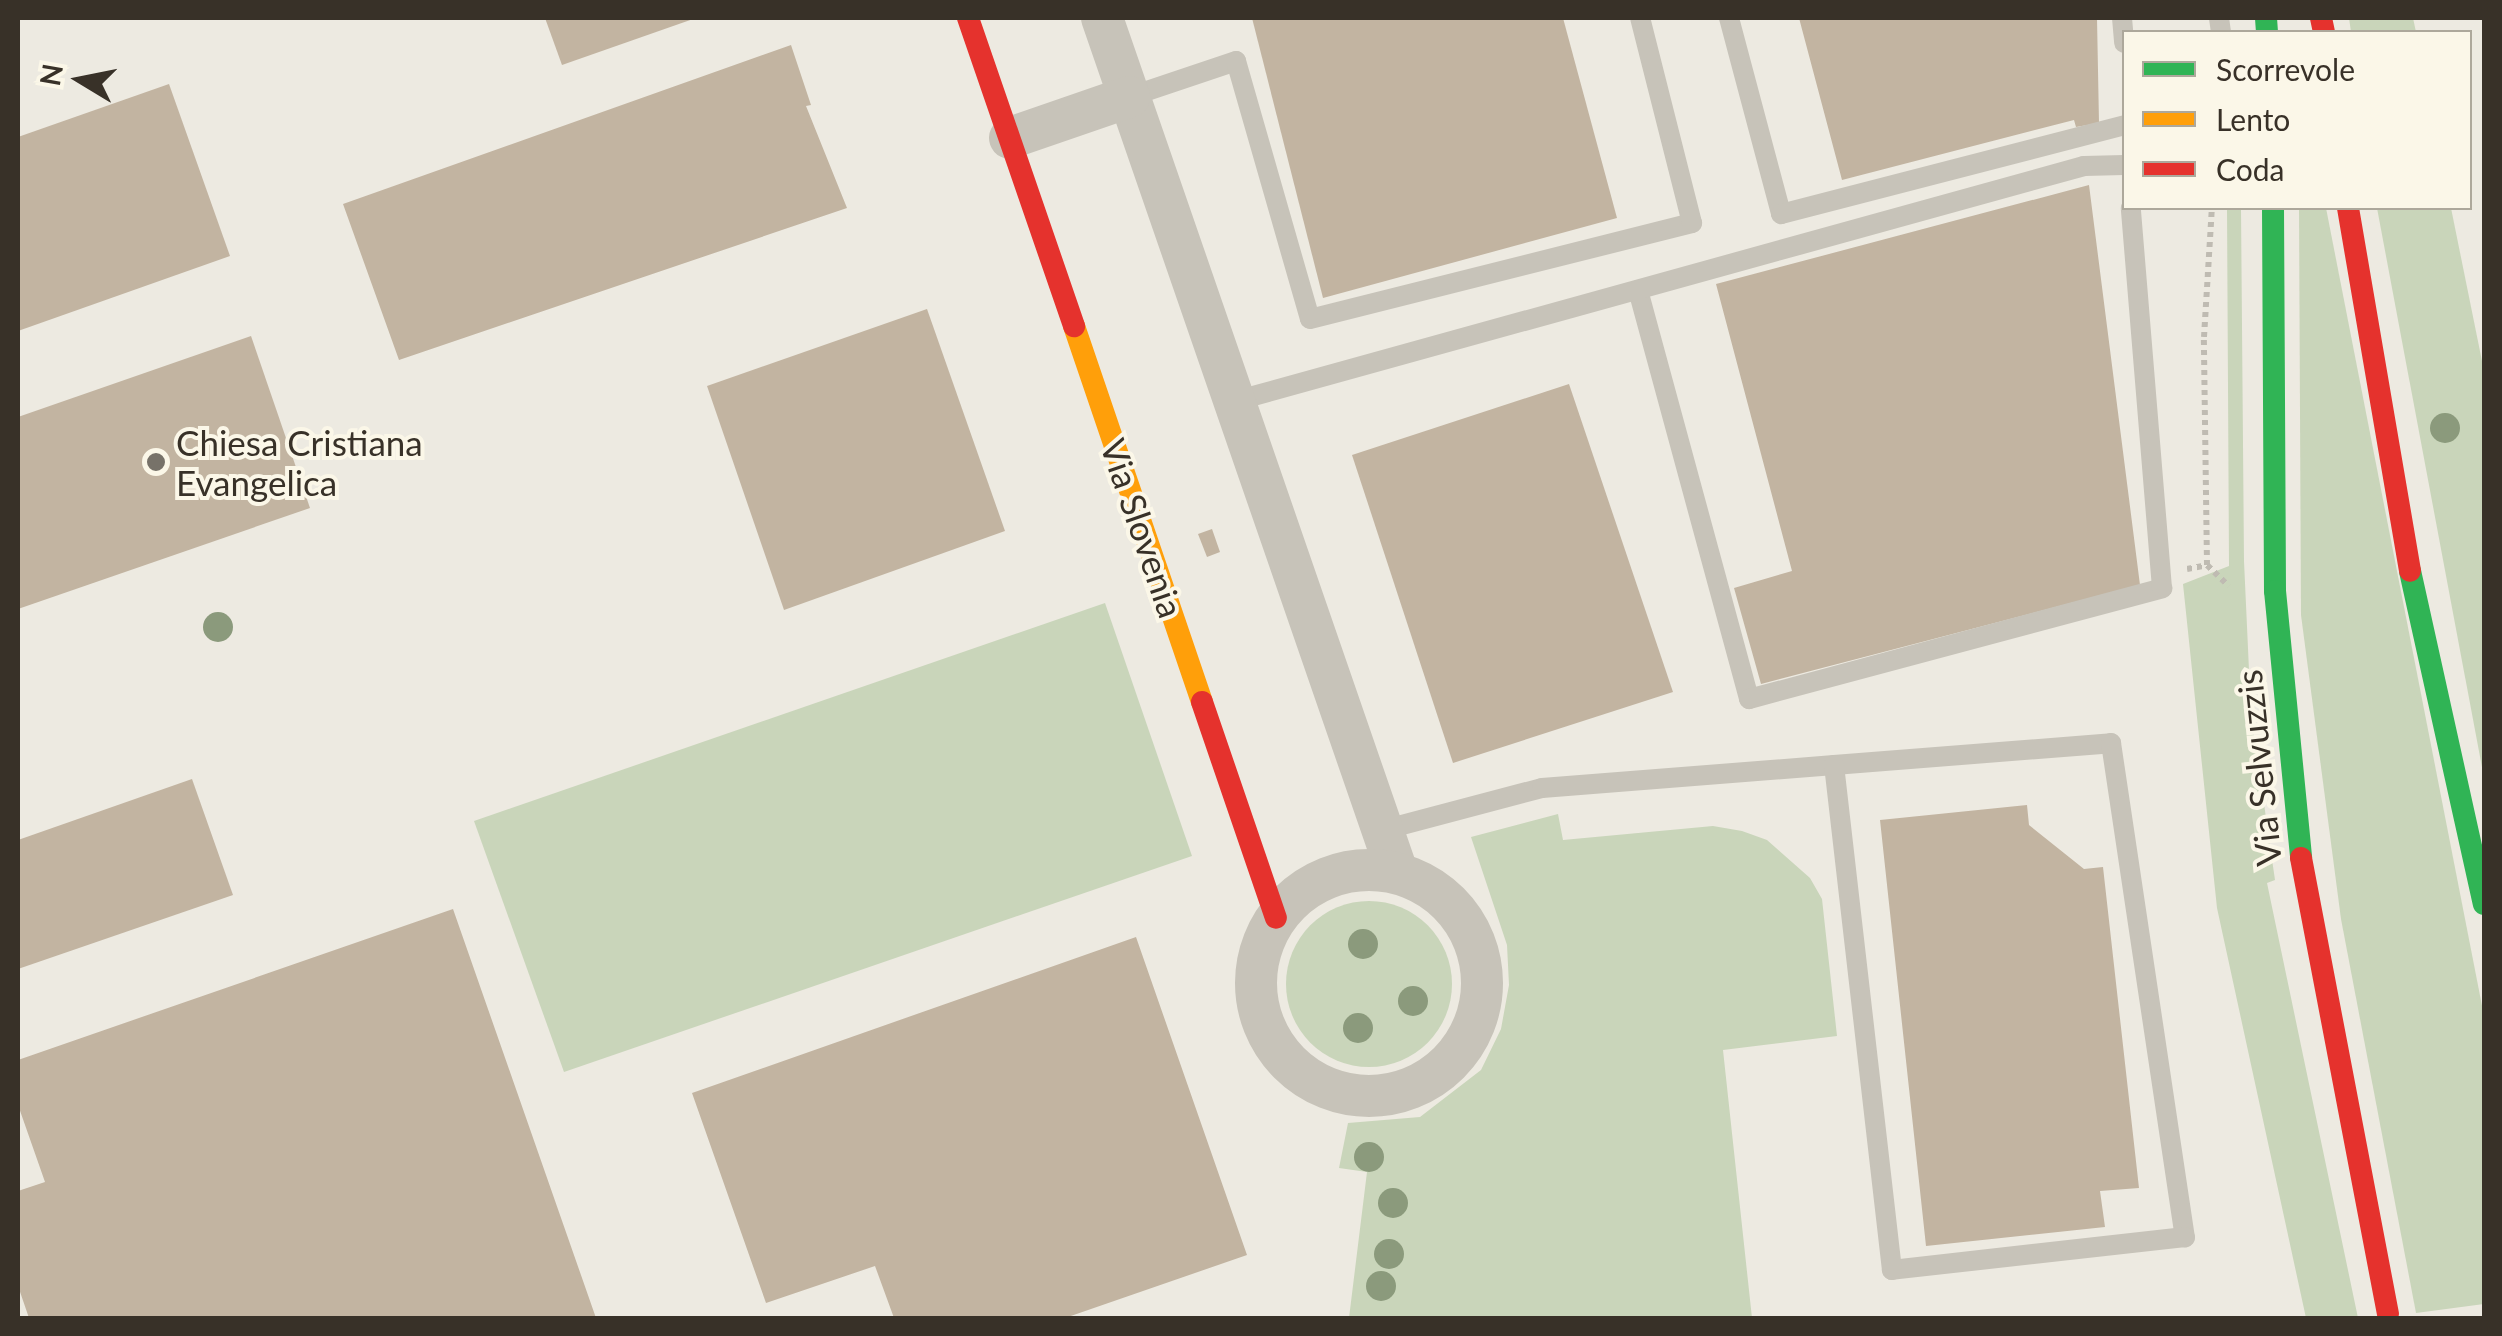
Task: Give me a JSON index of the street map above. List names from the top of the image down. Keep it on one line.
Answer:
{"streets":{"main road":["Via Slovenia","Via Selvuzzis"]},"places":["Chiesa Cristiana Evangelica"],"legend":["Scorrevole","Lento","Coda"],"north":"left"}
